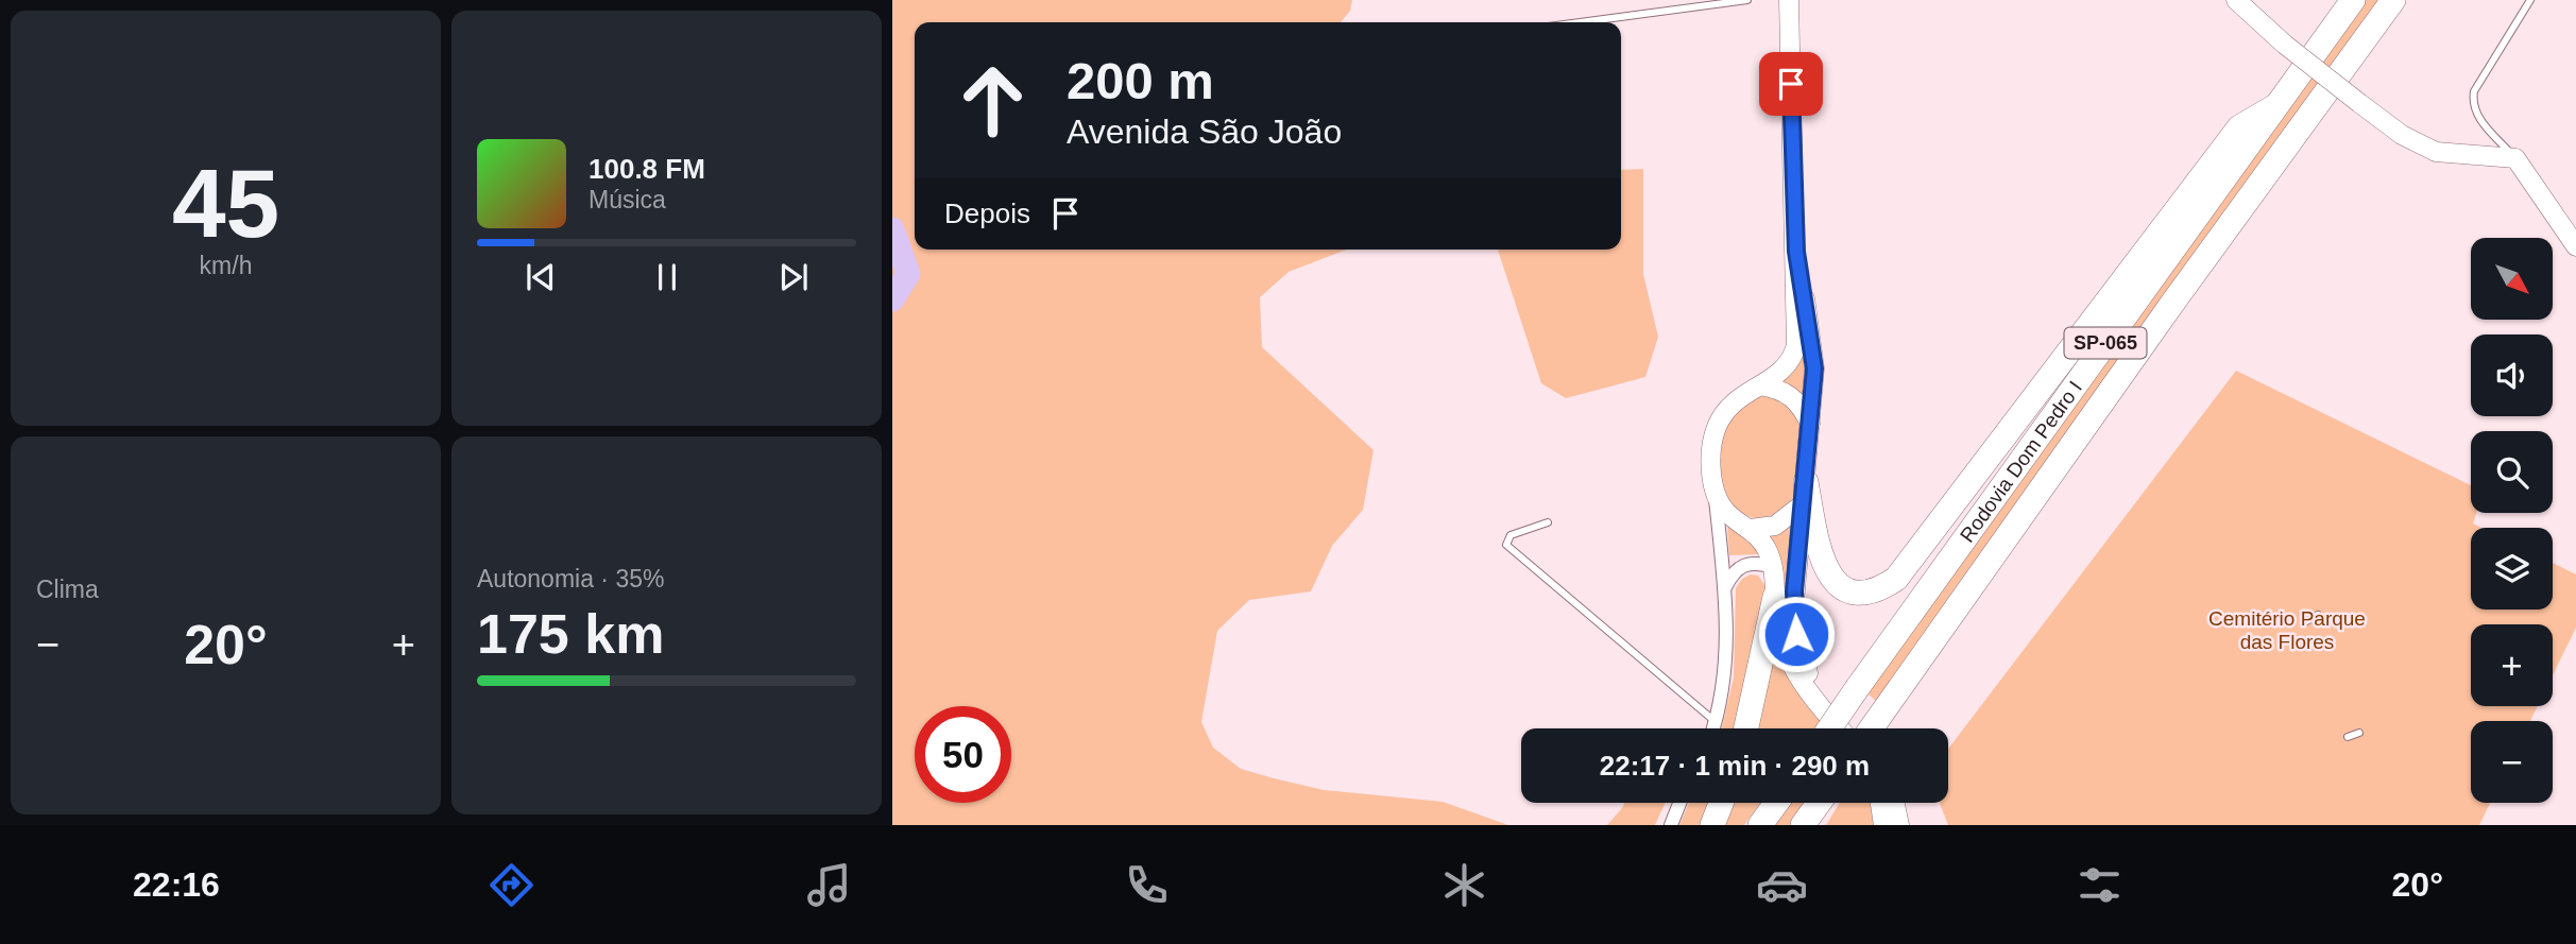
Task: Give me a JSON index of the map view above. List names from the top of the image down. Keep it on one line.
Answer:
{"streets":{"highway":["SP-065","Rodovia Dom Pedro I"]},"parks":["Cemitério Parque das Flores"],"north":"bottom right","page":{"tile":[["45","km/h"],"Clima",["Autonomia · 35%","175 km"]],"turn":["200 m","Avenida São João"],"song":["100.8 FM","Música"],"then":"Depois","map_buttons":["+","−"],"heat":["−","20°","+"],"limit":"50","trip":"22:17 · 1 min · 290 m","tabs":["22:16","20°"]}}
